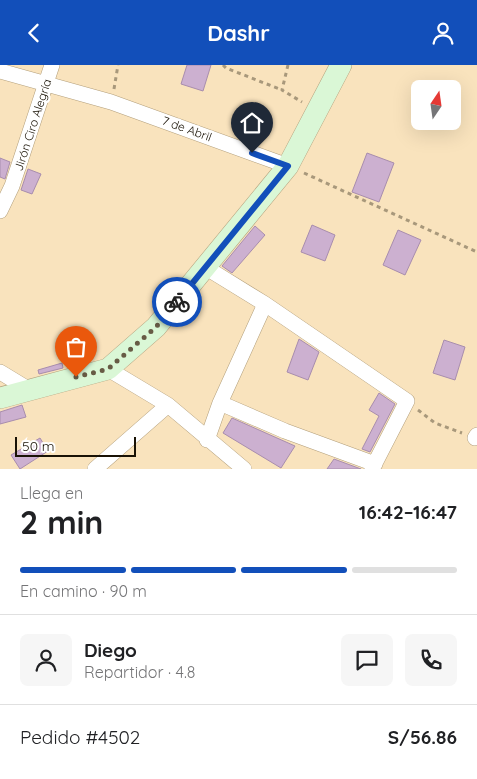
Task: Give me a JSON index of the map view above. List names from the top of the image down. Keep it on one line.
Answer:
{"streets":{"street":["Jirón Ciro Alegría","7 de Abril"]},"crossings":[["Jirón Ciro Alegría","7 de Abril"]],"scale_bar":"50 m","north":"top","page":{"header":"Dashr","scale":"50 m","heading":["2 min","Llega en","16:42–16:47"],"panel":["Diego","Repartidor · 4.8","Pedido #4502","S/56.86"],"bar":"En camino · 90 m"}}
